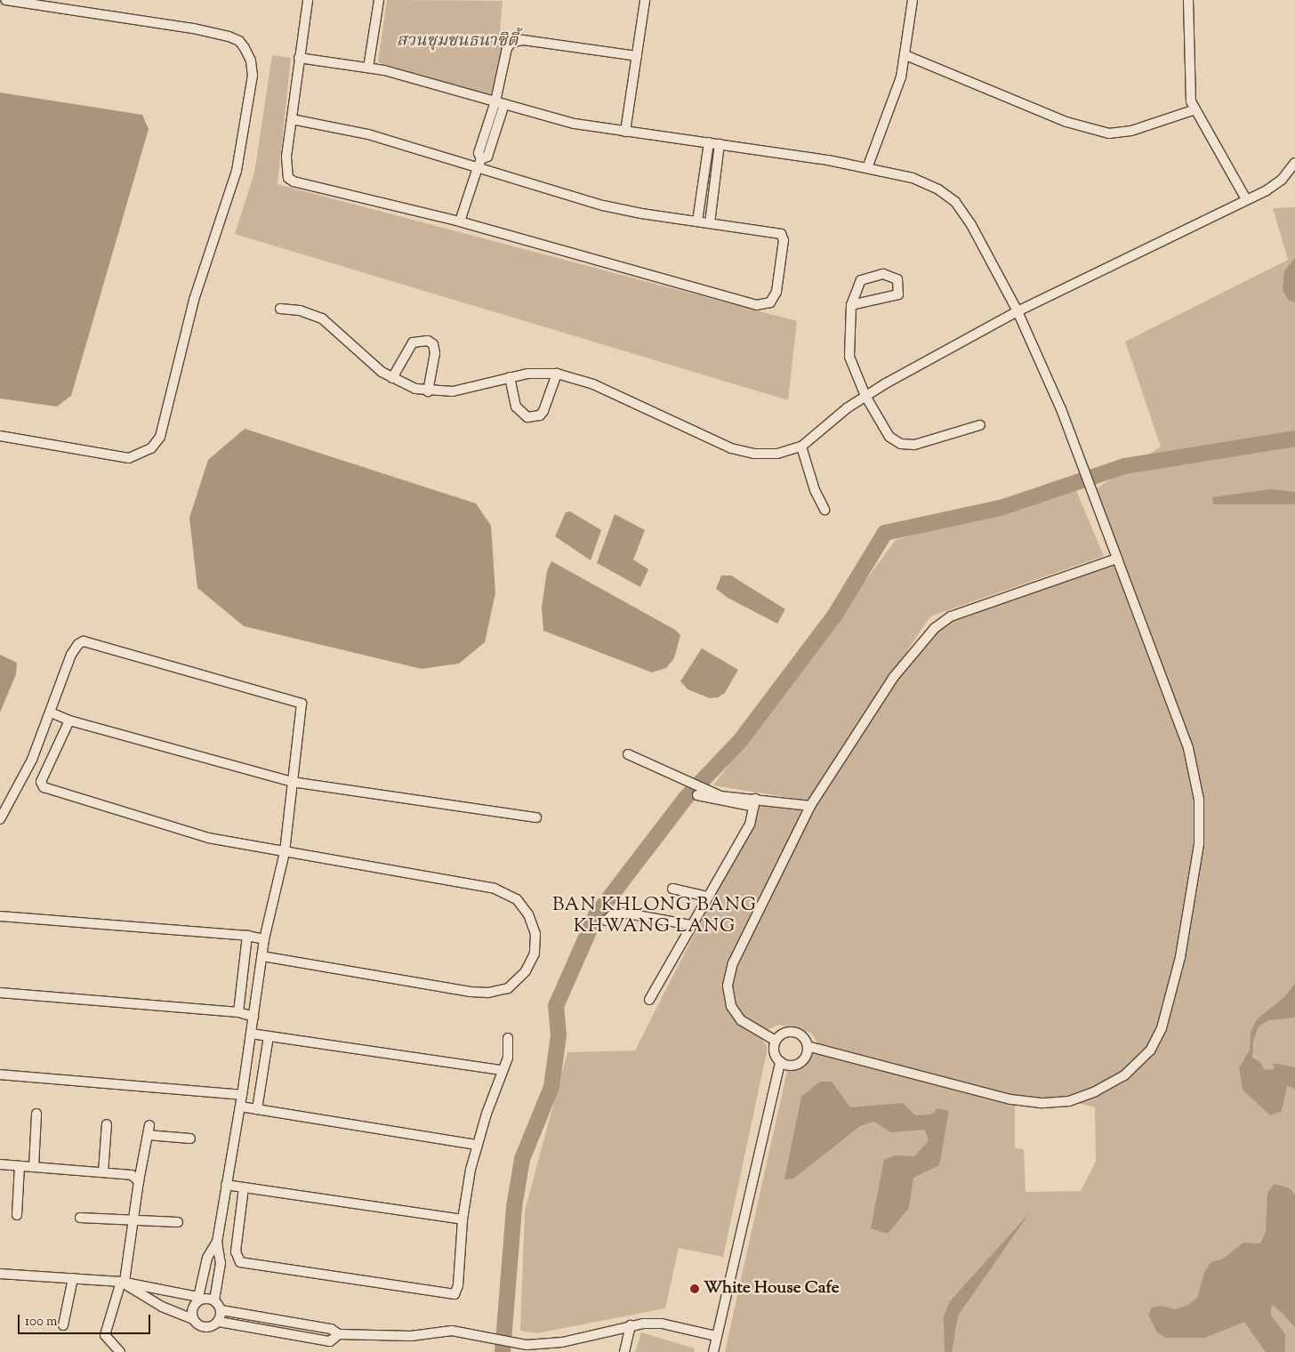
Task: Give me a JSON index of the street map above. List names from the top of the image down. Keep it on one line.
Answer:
{"districts":["BAN KHLONG BANG KHWANG LANG"],"parks":["สวนชุมชนธนาซิตี้"],"places":["White House Cafe"],"scale_bar":"100 m"}
